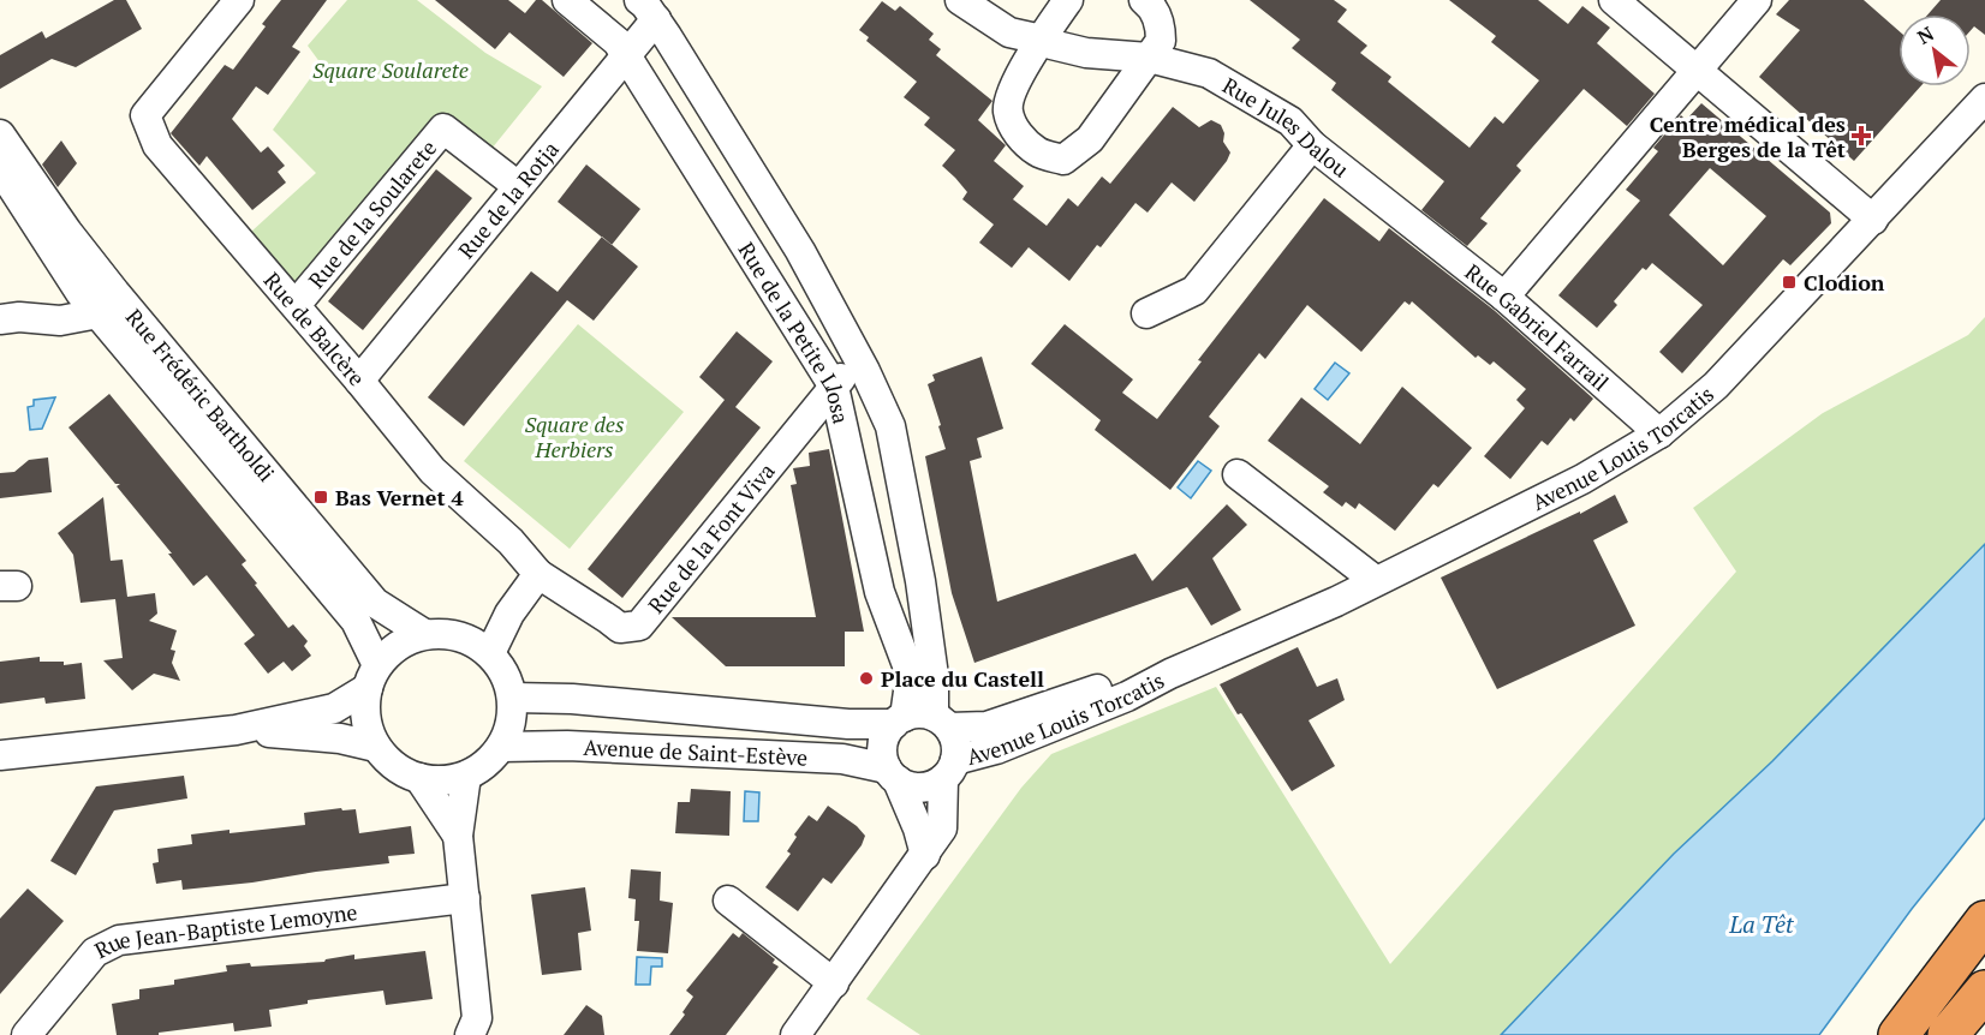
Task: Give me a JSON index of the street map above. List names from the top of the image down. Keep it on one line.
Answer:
{"streets":{"street":["Rue Jules Dalou","Rue de la Rotja","Rue de la Soularete","Rue Gabriel Farrail","Rue de Balcère","Rue de la Petite Llosa","Rue Frédéric Bartholdi","Avenue Louis Torcatis","Rue de la Font Viva","Avenue de Saint-Estève","Rue Jean-Baptiste Lemoyne"]},"crossings":[["Rue Jules Dalou","Rue Gabriel Farrail"],["Rue de la Rotja","Rue de la Soularete"],["Rue de la Rotja","Rue de Balcère"],["Rue de la Rotja","Rue de la Petite Llosa"],["Rue de la Soularete","Rue de Balcère"],["Rue Gabriel Farrail","Avenue Louis Torcatis"],["Rue de Balcère","Rue de la Font Viva"],["Rue de la Petite Llosa","Avenue Louis Torcatis"],["Rue de la Petite Llosa","Rue de la Font Viva"],["Rue de la Petite Llosa","Avenue de Saint-Estève"],["Rue Frédéric Bartholdi","Avenue de Saint-Estève"],["Avenue Louis Torcatis","Avenue de Saint-Estève"]],"water":["La Têt"],"parks":["Square Soularete","Square des Herbiers"],"places":{"health":["Centre médical des Berges de la Têt"],"transit":["Clodion","Bas Vernet 4"],"other":["Place du Castell"]},"north":"top left"}
